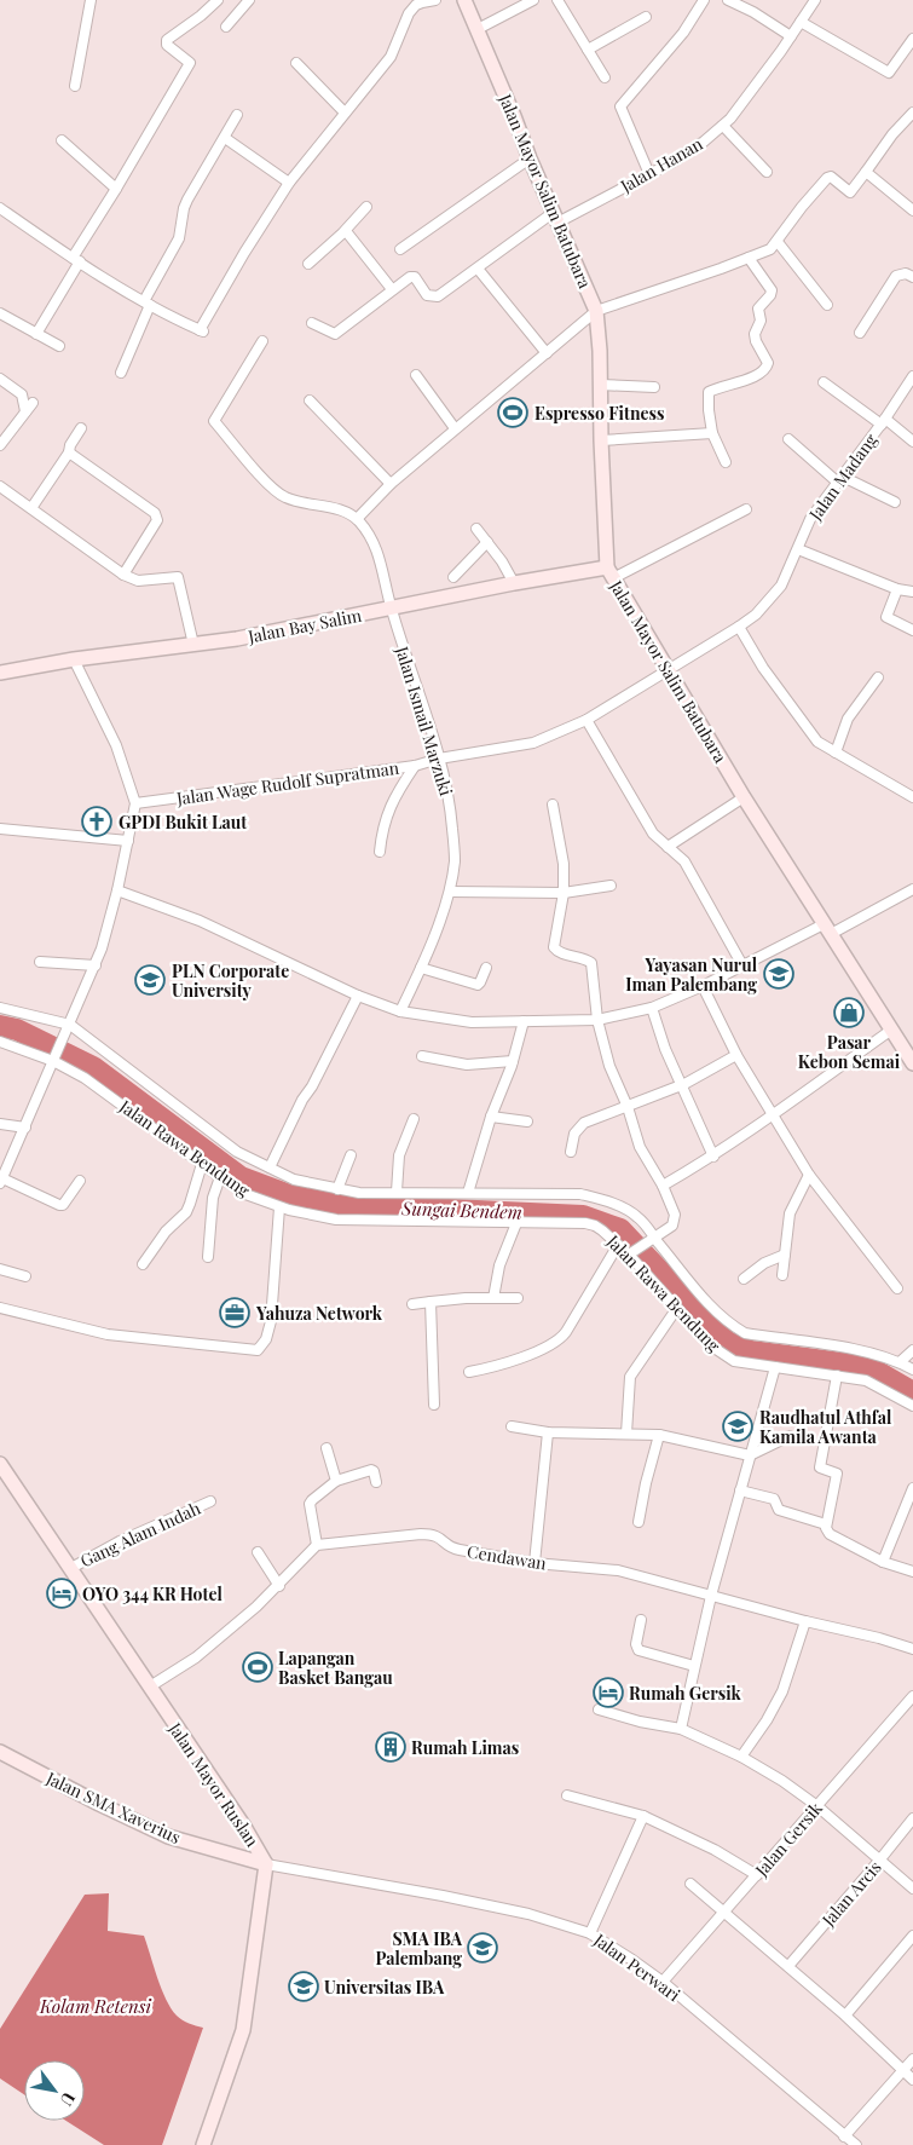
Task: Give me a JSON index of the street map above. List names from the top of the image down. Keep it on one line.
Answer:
{"streets":{"street":["Jalan Hanan","Jalan Mayor Salim Batubara","Jalan Madang","Jalan Bay Salim","Jalan Ismail Marzuki","Jalan Wage Rudolf Supratman","Jalan Rawa Bendung","Gang Alam Indah","Cendawan","Jalan Mayor Ruslan","Jalan SMA Xaverius","Jalan Gersik","Jalan Arcis","Jalan Perwari"]},"crossings":[["Jalan Hanan","Jalan Mayor Salim Batubara"],["Jalan Mayor Salim Batubara","Jalan Madang"],["Jalan Mayor Salim Batubara","Jalan Bay Salim"],["Jalan Madang","Jalan Wage Rudolf Supratman"],["Jalan Bay Salim","Jalan Ismail Marzuki"],["Jalan Ismail Marzuki","Jalan Wage Rudolf Supratman"],["Gang Alam Indah","Jalan Mayor Ruslan"],["Jalan Mayor Ruslan","Jalan SMA Xaverius"],["Jalan Mayor Ruslan","Jalan Perwari"],["Jalan SMA Xaverius","Jalan Perwari"],["Jalan Gersik","Jalan Perwari"]],"water":["Sungai Bendem","Kolam Retensi"],"places":{"sports":["Espresso Fitness","Lapangan Basket Bangau"],"church":["GPDI Bukit Laut"],"school or university":["Yayasan Nurul Iman Palembang","PLN Corporate University","Raudhatul Athfal Kamila Awanta","SMA IBA Palembang","Universitas IBA"],"shop":["Pasar Kebon Semai"],"office":["Yahuza Network"],"hotel":["OYO 344 KR Hotel","Rumah Gersik"],"building":["Rumah Limas"]},"north":"bottom right"}
